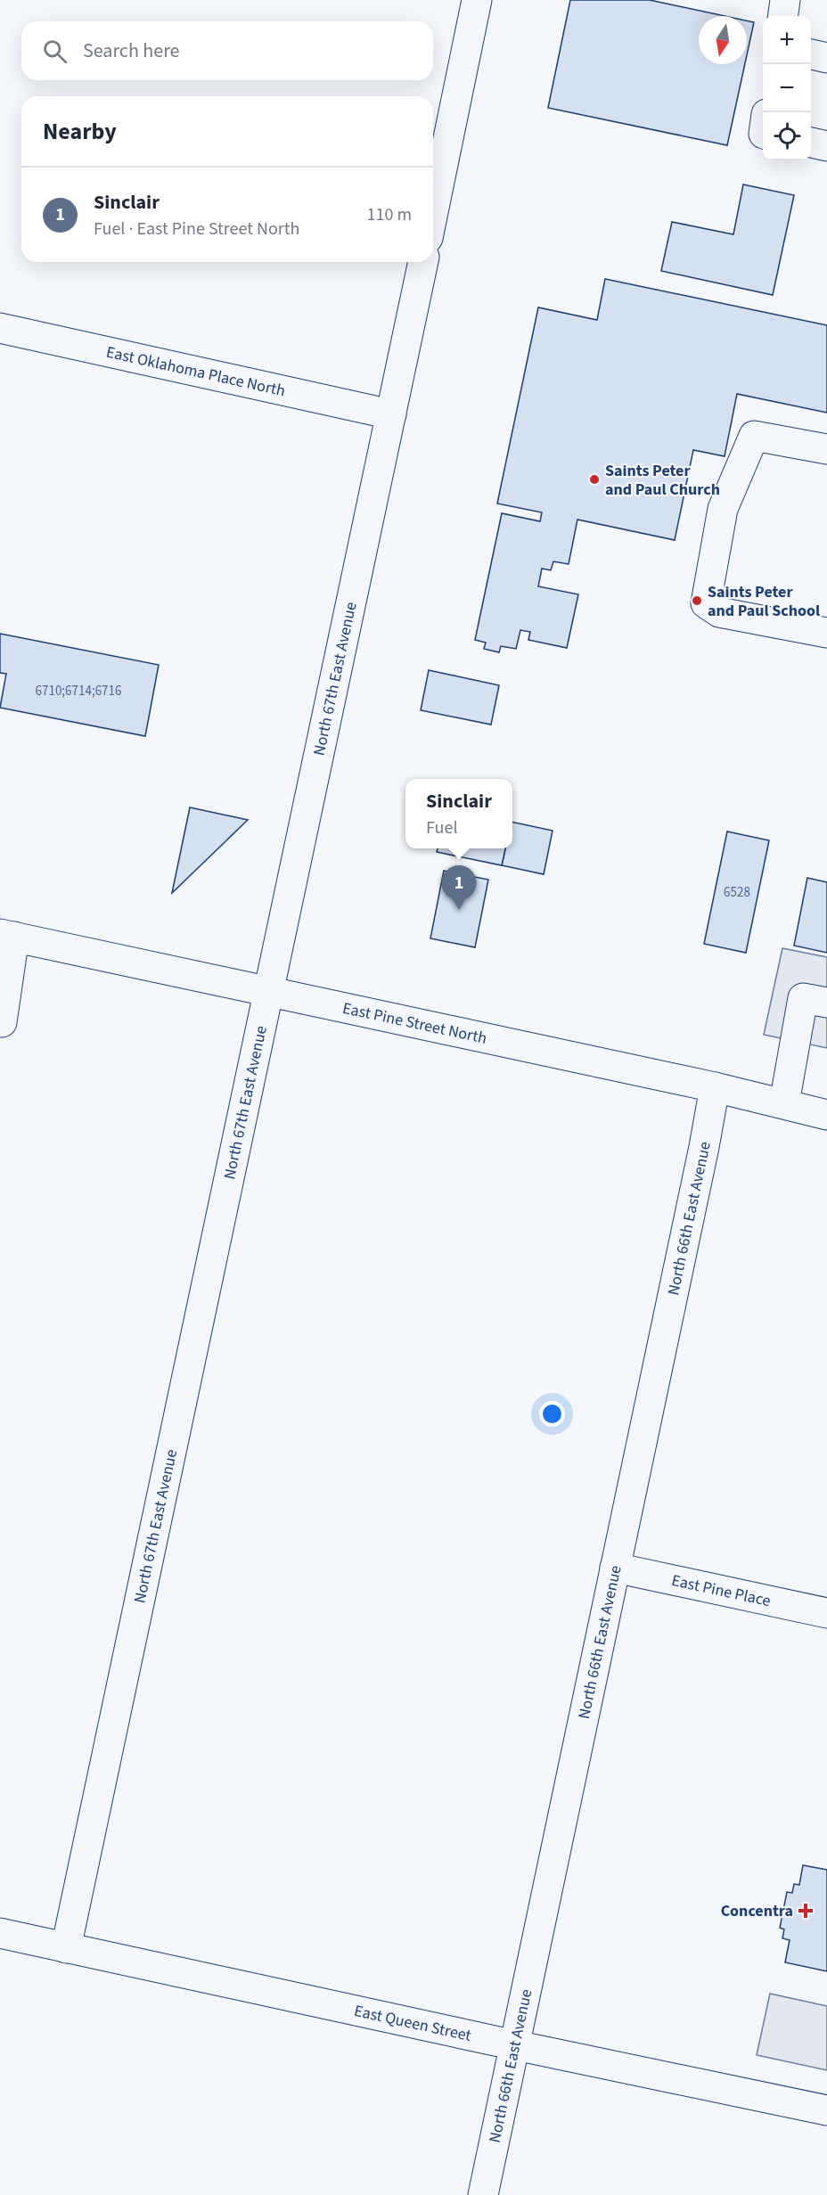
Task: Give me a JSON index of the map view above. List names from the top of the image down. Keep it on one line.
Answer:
{"streets":{"street":["East Oklahoma Place North","North 67th East Avenue","East Pine Street North","North 66th East Avenue","East Pine Place","East Queen Street"]},"crossings":[["East Oklahoma Place North","North 67th East Avenue"],["North 67th East Avenue","East Pine Street North"],["North 67th East Avenue","East Queen Street"],["East Pine Street North","North 66th East Avenue"],["North 66th East Avenue","East Pine Place"],["North 66th East Avenue","East Queen Street"]],"places":{"other":["Saints Peter and Paul Church","Saints Peter and Paul School"],"health":["Concentra"]},"house_numbers":["6710;6714;6716","6528"],"north":"bottom","page":{"map_buttons":["+","−"],"search":"Search here","heading":"Nearby","list":[{"mark":"1","name":"Sinclair","note":"Fuel · East Pine Street North","value":"110 m"}],"popup":["Sinclair","Fuel"],"pins":"1"}}
